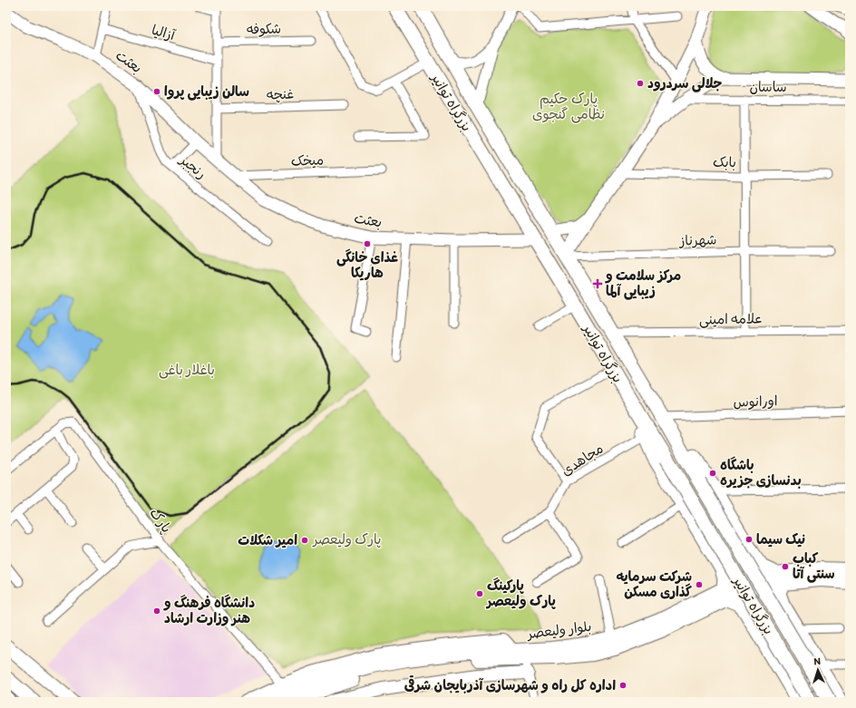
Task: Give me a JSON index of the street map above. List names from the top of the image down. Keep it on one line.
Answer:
{"streets":{"highway":["بزرگراه توانیر"],"main road":["بعثت","بلوار ولیعصر"],"street":["شکوفه","آزالیا","ساسان","غنچه","میخک","بابک","رنجبر","شهرناز","علامه امینی","اورانوس","مجاهدی","پارک"]},"crossings":[["بعثت","بزرگراه توانیر"],["بعثت","میخک"],["بعثت","رنجبر"],["بزرگراه توانیر","شهرناز"],["بزرگراه توانیر","علامه امینی"],["بزرگراه توانیر","اورانوس"],["پارک","بلوار ولیعصر"]],"parks":["پارک حکیم نظامی گنجوی","باغلار باغی","پارک ولیعصر"],"places":{"other":["جلالی سردرود","سالن زيبايى پروا","غذای خانگی هاریکا","باشگاه بدنسازی جزیره","نیک سیما","امیر شکلات","کباب سنتی آتا","شرکت سرمایه گذاری مسکن","پارکینگ پارک ولیعصر","دانشگاه فرهنگ و هنر وزارت ارشاد","اداره کل راه و شهرسازی آذربایجان شرقی"],"health":["مرکز سلامت و زیبایی آلما"]},"north":"top"}
